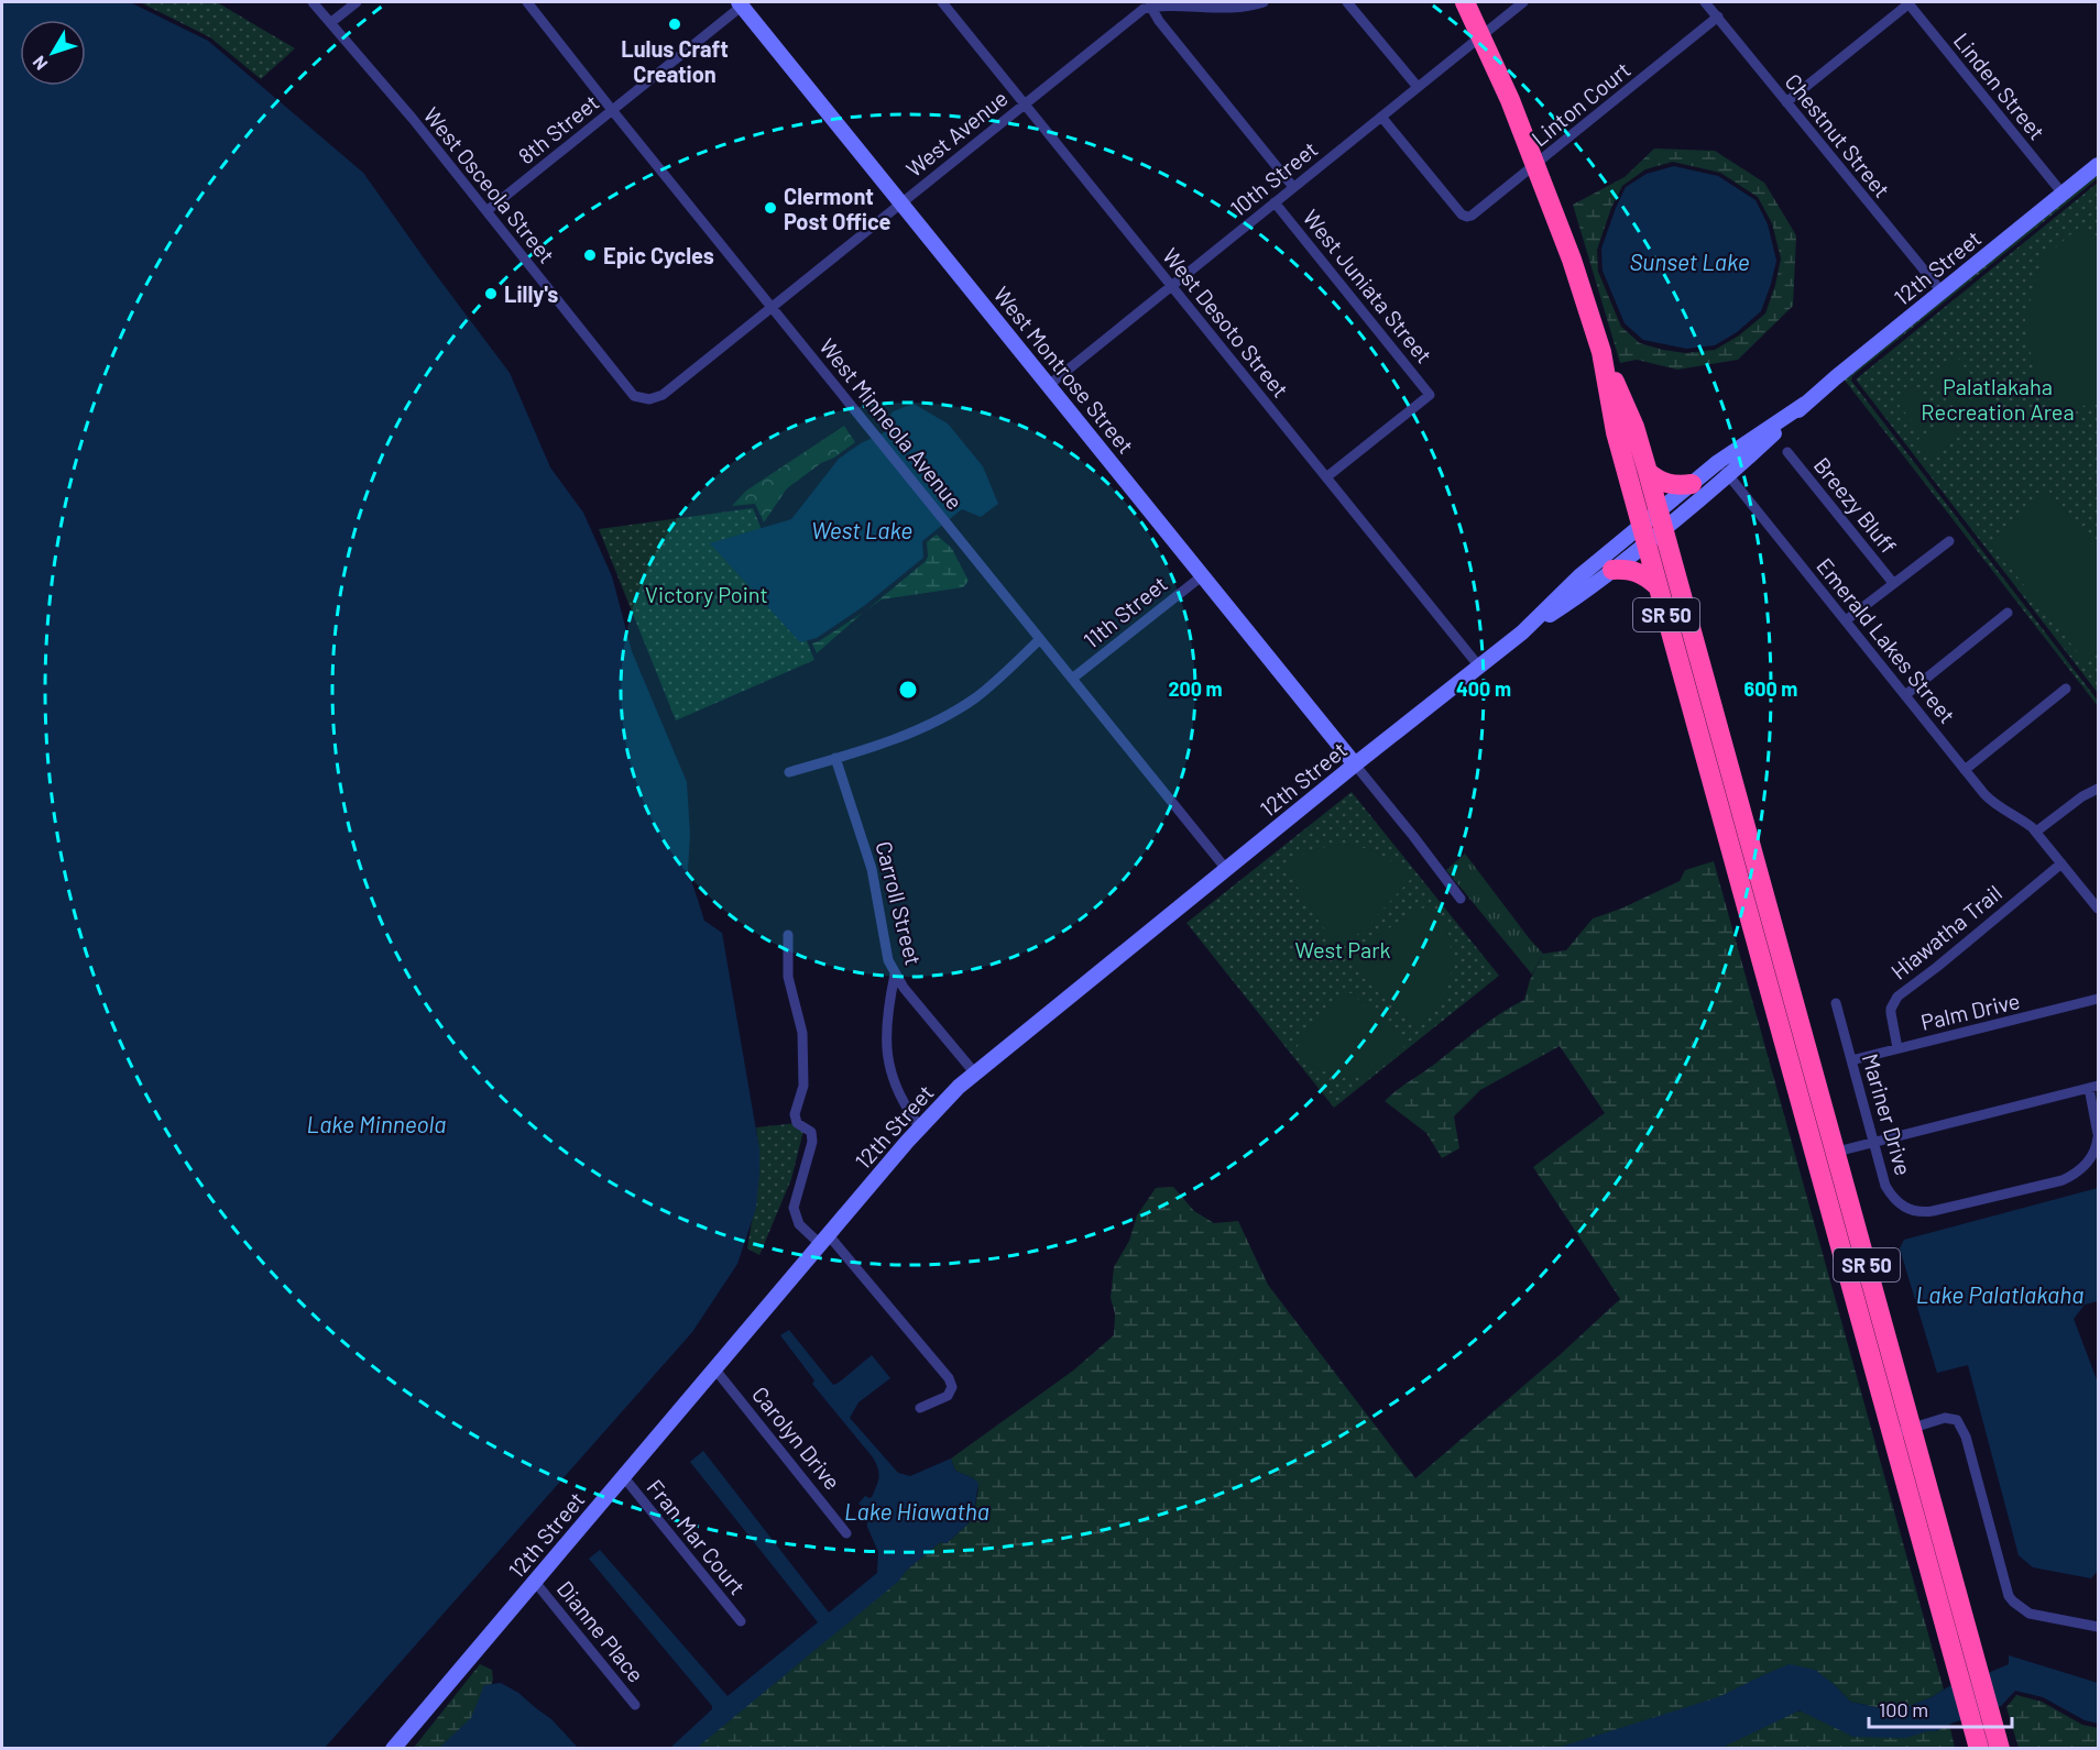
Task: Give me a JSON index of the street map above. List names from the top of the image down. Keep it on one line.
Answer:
{"streets":{"highway":["SR 50"],"main road":["12th Street","West Montrose Street"],"street":["Linden Street","Linton Court","8th Street","West Avenue","Chestnut Street","10th Street","West Osceola Street","West Juniata Street","West Desoto Street","West Minneola Avenue","Breezy Bluff","11th Street","Emerald Lakes Street","Carroll Street","Hiawatha Trail","Palm Drive","Mariner Drive","Carolyn Drive","Fran Mar Court","Dianne Place"]},"crossings":[["Linden Street","12th Street"],["Linton Court","Chestnut Street"],["Linton Court","10th Street"],["Linton Court","SR 50"],["8th Street","West Osceola Street"],["8th Street","West Montrose Street"],["8th Street","West Minneola Avenue"],["West Avenue","West Osceola Street"],["West Avenue","West Juniata Street"],["West Avenue","West Desoto Street"],["West Avenue","West Montrose Street"],["West Avenue","West Minneola Avenue"],["Chestnut Street","12th Street"],["10th Street","West Juniata Street"],["10th Street","West Desoto Street"],["10th Street","West Montrose Street"],["10th Street","SR 50"],["12th Street","West Desoto Street"],["12th Street","West Montrose Street"],["12th Street","West Minneola Avenue"],["12th Street","SR 50"],["12th Street","Emerald Lakes Street"],["12th Street","Carroll Street"],["12th Street","Carolyn Drive"],["12th Street","Fran Mar Court"],["12th Street","Dianne Place"],["West Juniata Street","West Desoto Street"],["West Montrose Street","11th Street"],["West Minneola Avenue","11th Street"],["Emerald Lakes Street","Hiawatha Trail"],["Hiawatha Trail","Palm Drive"],["Palm Drive","Mariner Drive"]],"water":["Sunset Lake","West Lake","Lake Minneola","Lake Palatlakaha","Lake Hiawatha"],"parks":["Palatlakaha Recreation Area","Victory Point","West Park"],"places":["Lulus Craft Creation","Clermont Post Office","Epic Cycles","Lilly's"],"scale_bar":"100 m","north":"bottom left","rings":["200 m","400 m","600 m"]}
